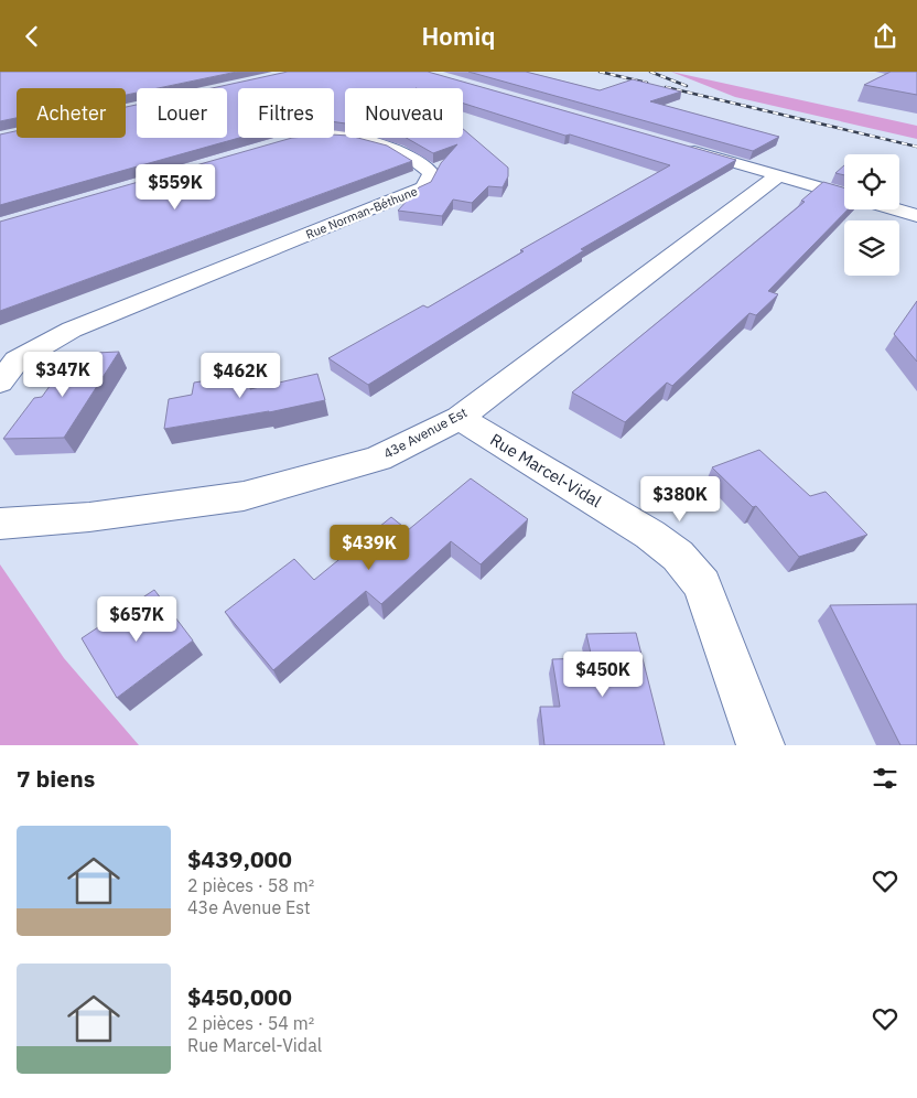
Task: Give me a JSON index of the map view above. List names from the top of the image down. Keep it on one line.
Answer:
{"streets":{"street":["Rue Norman-Béthune","43e Avenue Est","Rue Marcel-Vidal"]},"crossings":[["43e Avenue Est","Rue Marcel-Vidal"]],"page":{"header":"Homiq","chip":["Acheter","Louer","Filtres","Nouveau"],"price":["$559K","$347K","$462K","$380K","$439K","$657K","$450K"],"heading":"7 biens","list":[{"name":"$439,000","note":"2 pièces · 58 m² · 43e Avenue Est"},{"name":"$450,000","note":"2 pièces · 54 m² · Rue Marcel-Vidal"}]}}
